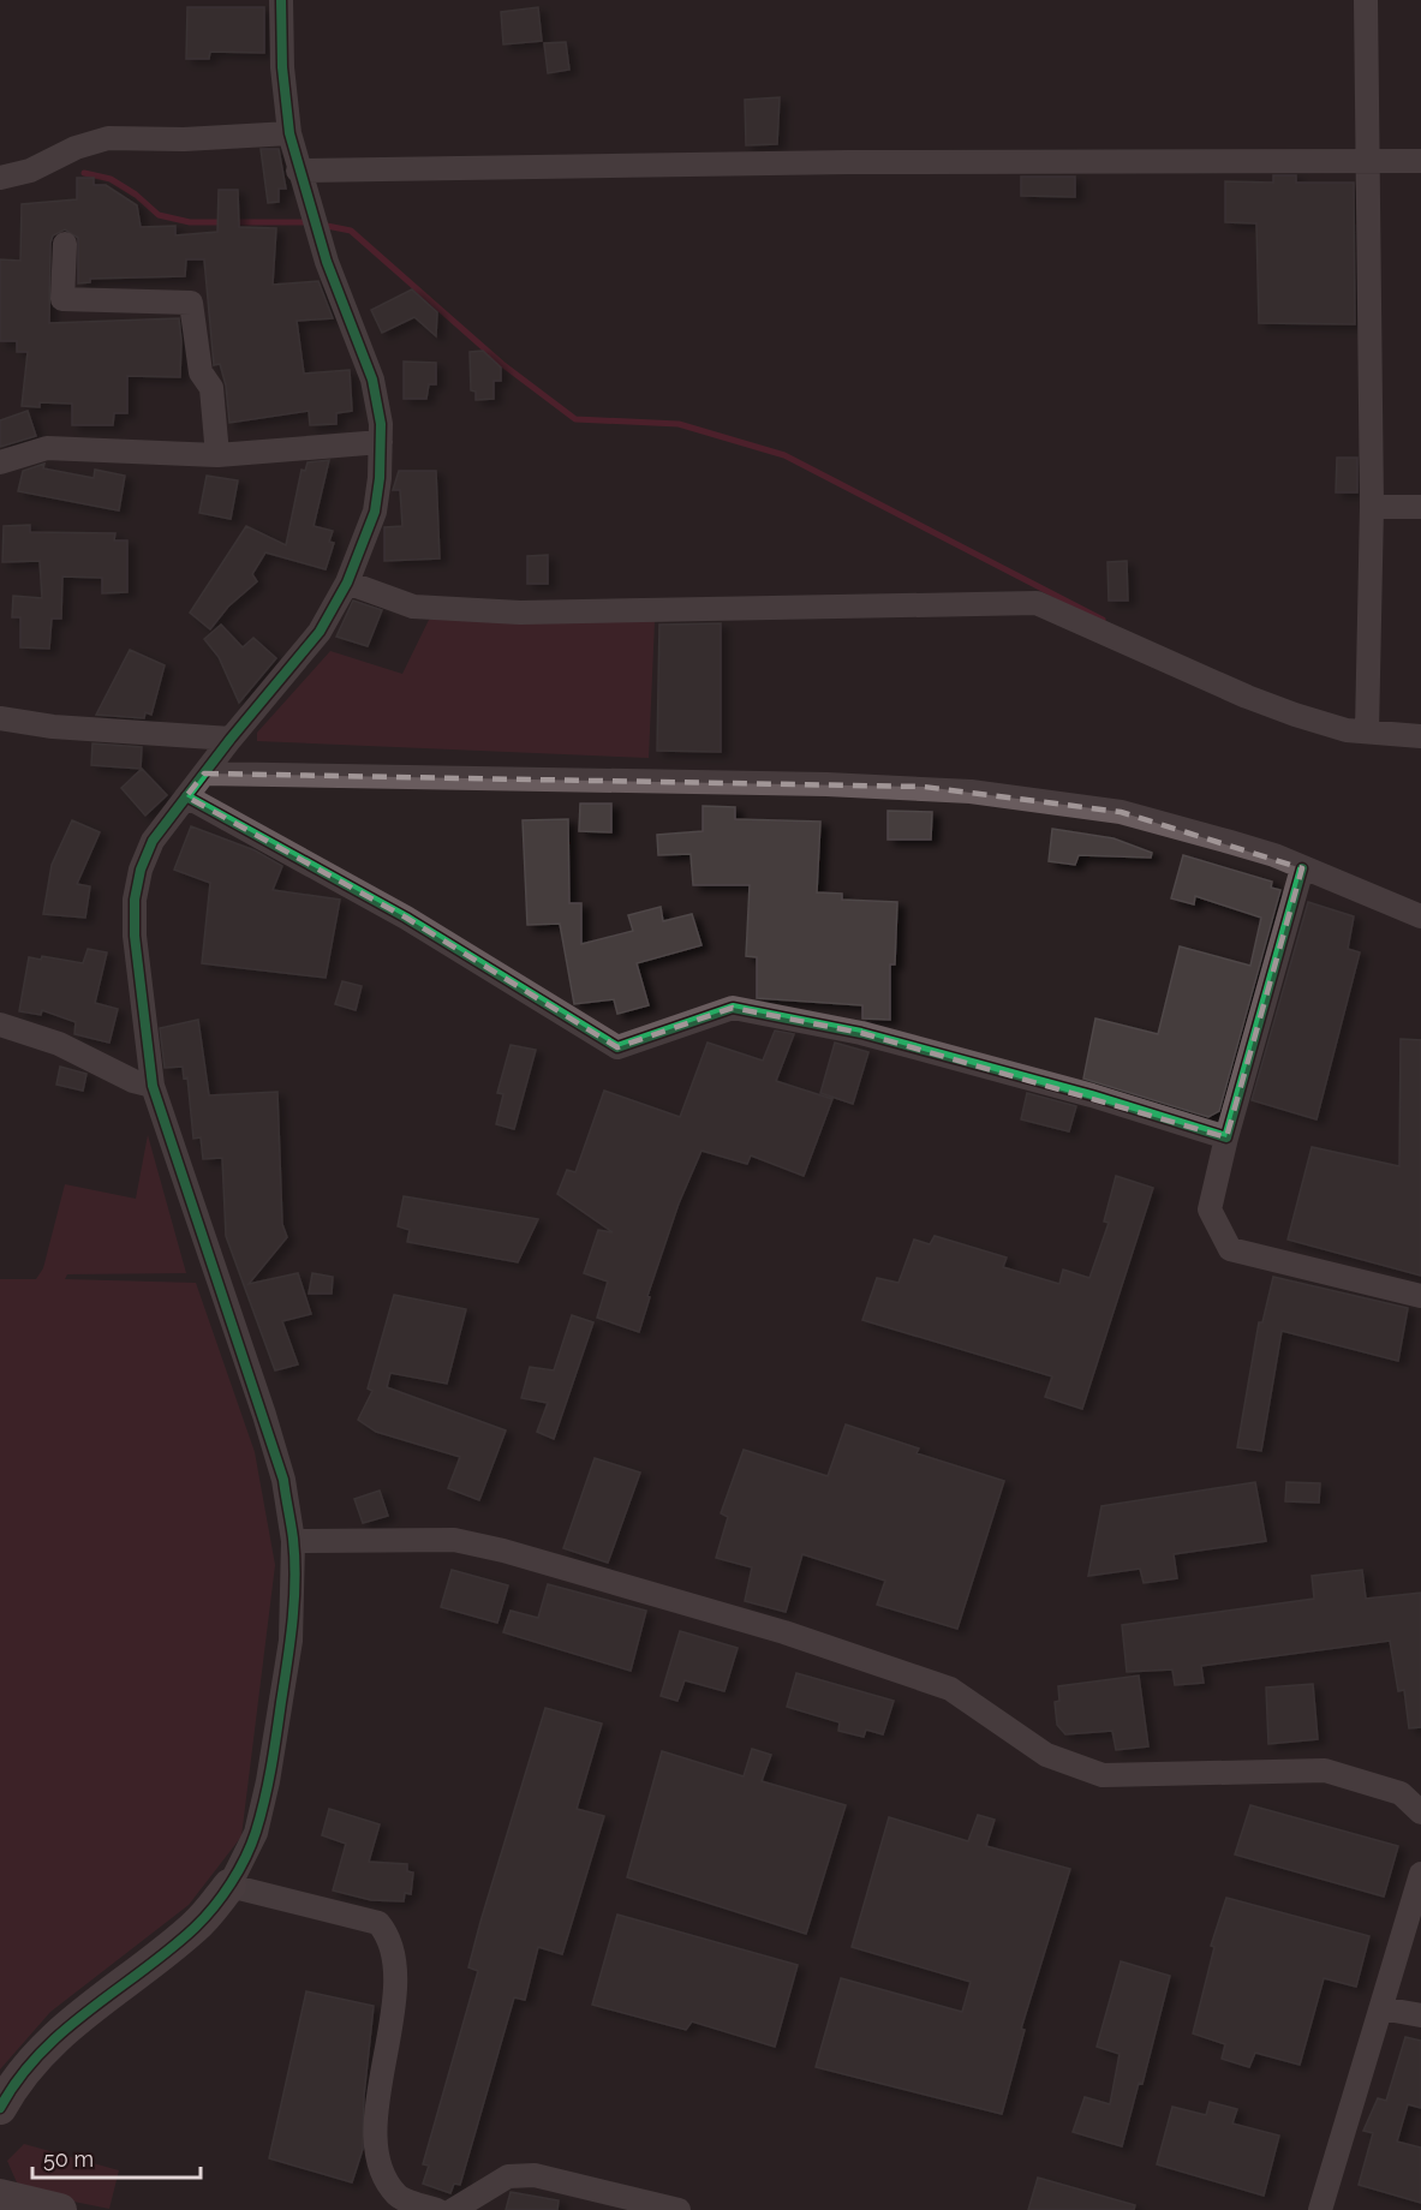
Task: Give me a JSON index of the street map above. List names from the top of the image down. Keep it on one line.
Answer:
{"scale_bar":"50 m"}
